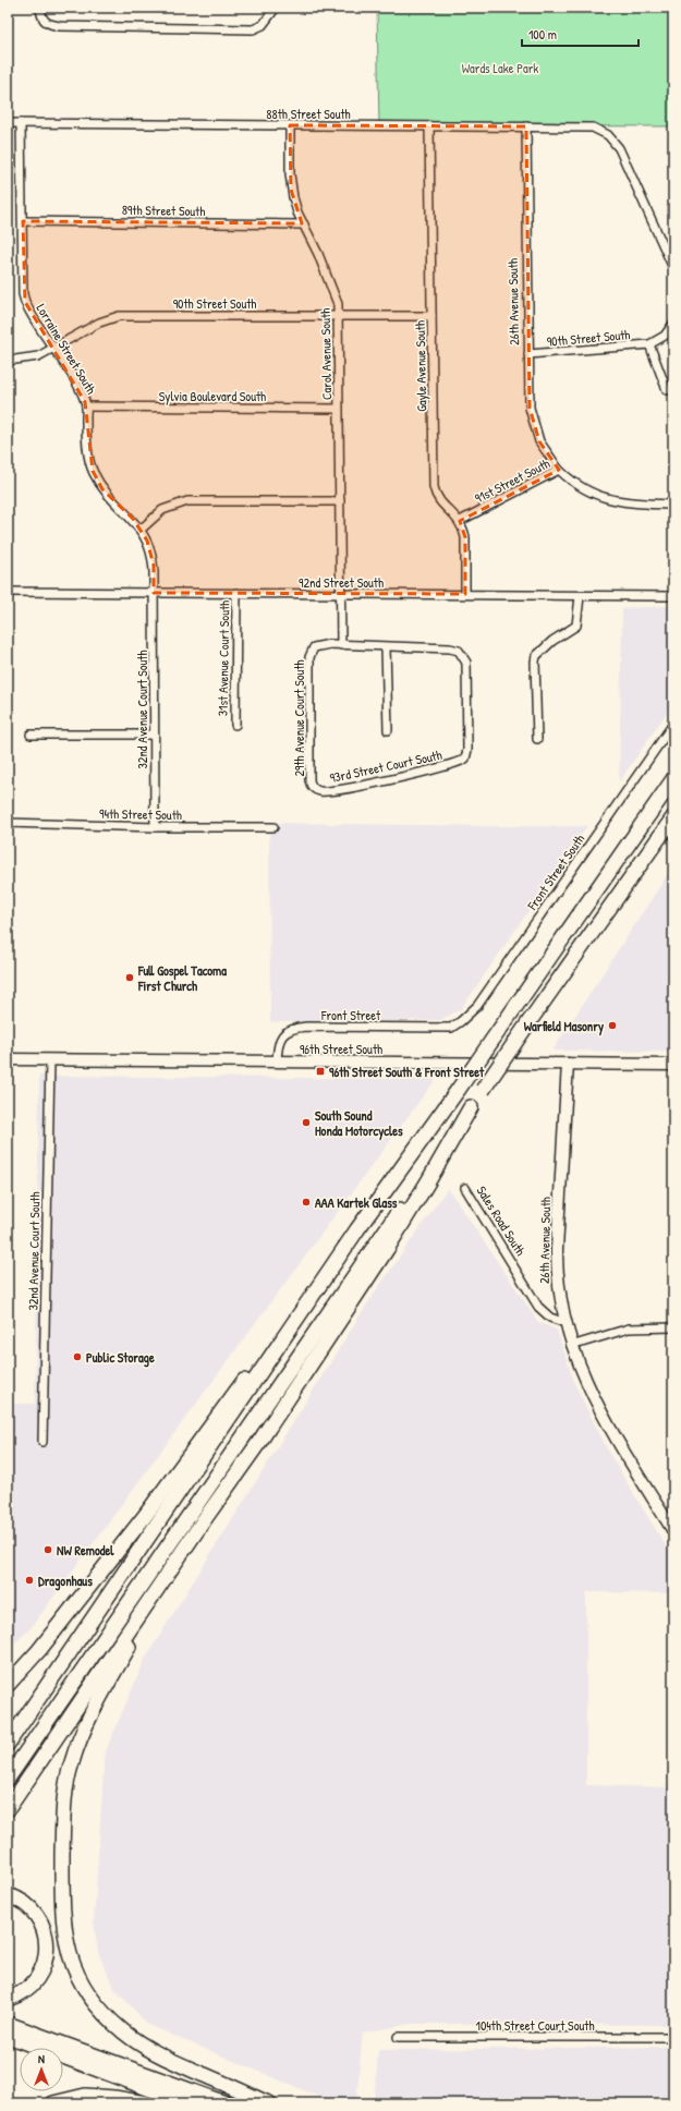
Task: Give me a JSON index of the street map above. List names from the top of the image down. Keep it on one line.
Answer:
{"streets":{"main road":["26th Avenue South","96th Street South"],"street":["88th Street South","89th Street South","90th Street South","Lorraine Street South","Carol Avenue South","Gayle Avenue South","Sylvia Boulevard South","91st Street South","92nd Street South","31st Avenue Court South","32nd Avenue Court South","29th Avenue Court South","93rd Street Court South","94th Street South","Front Street South","Front Street","Sales Road South","104th Street Court South"]},"crossings":[["88th Street South","26th Avenue South"],["88th Street South","Lorraine Street South"],["88th Street South","Carol Avenue South"],["88th Street South","Gayle Avenue South"],["89th Street South","Lorraine Street South"],["89th Street South","Carol Avenue South"],["26th Avenue South","90th Street South"],["26th Avenue South","91st Street South"],["26th Avenue South","96th Street South"],["26th Avenue South","Sales Road South"],["90th Street South","Lorraine Street South"],["90th Street South","Carol Avenue South"],["90th Street South","Gayle Avenue South"],["Lorraine Street South","Sylvia Boulevard South"],["Lorraine Street South","92nd Street South"],["Lorraine Street South","32nd Avenue Court South"],["Carol Avenue South","Sylvia Boulevard South"],["Carol Avenue South","92nd Street South"],["Gayle Avenue South","91st Street South"],["92nd Street South","31st Avenue Court South"],["92nd Street South","32nd Avenue Court South"],["32nd Avenue Court South","94th Street South"],["32nd Avenue Court South","96th Street South"],["29th Avenue Court South","93rd Street Court South"],["Front Street South","Front Street"],["Front Street","96th Street South"]],"parks":["Wards Lake Park"],"places":{"other":["Full Gospel Tacoma First Church","Warfield Masonry","South Sound Honda Motorcycles","AAA Kartek Glass","Public Storage","NW Remodel","Dragonhaus"],"transit":["96th Street South & Front Street"]},"scale_bar":"100 m","north":"top"}
